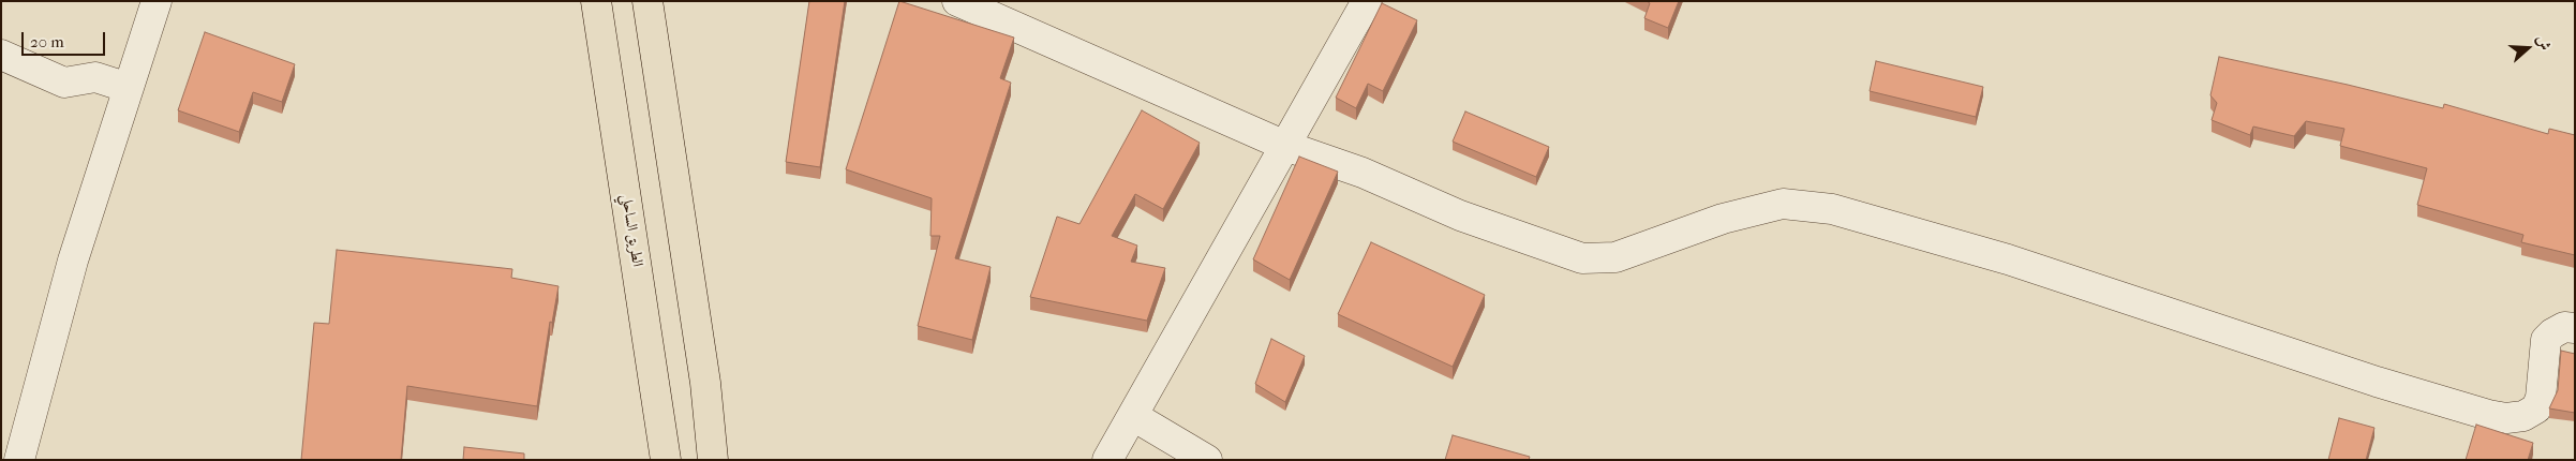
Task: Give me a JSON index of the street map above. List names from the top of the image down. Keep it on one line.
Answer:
{"streets":{"highway":["الطريق الساحلي"]},"scale_bar":"20 m","north":"right"}
